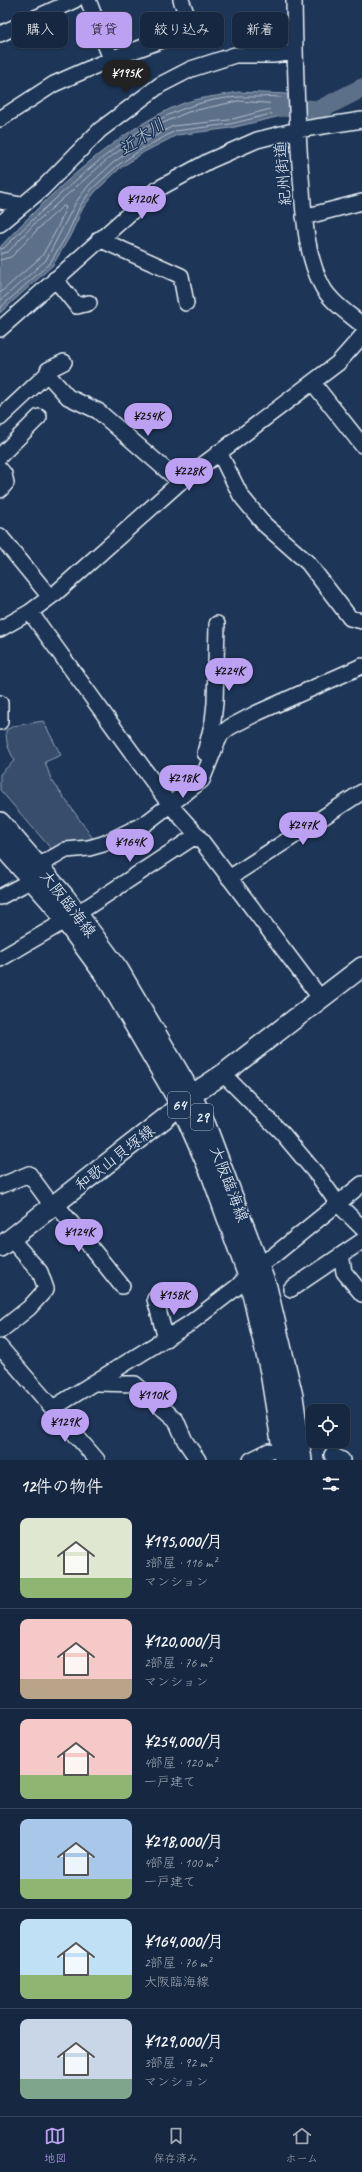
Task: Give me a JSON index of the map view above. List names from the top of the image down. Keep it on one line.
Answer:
{"streets":{"main road":["大阪臨海線","64","29","和歌山貝塚線"],"street":["紀州街道"]},"crossings":[["大阪臨海線","和歌山貝塚線"]],"water":["近木川"],"page":{"chip":["購入","賃貸","絞り込み","新着"],"price":["¥195K","¥120K","¥254K","¥228K","¥224K","¥218K","¥247K","¥164K","¥124K","¥158K","¥110K","¥129K"],"heading":"12件の物件","list":[{"name":"¥195,000/月","note":"3部屋 · 116 m² · マンション"},{"name":"¥120,000/月","note":"2部屋 · 76 m² · マンション"},{"name":"¥254,000/月","note":"4部屋 · 120 m² · 一戸建て"},{"name":"¥218,000/月","note":"4部屋 · 100 m² · 一戸建て"},{"name":"¥164,000/月","note":"2部屋 · 76 m² · 大阪臨海線"},{"name":"¥129,000/月","note":"3部屋 · 92 m² · マンション"}],"tabs":["地図","保存済み","ホーム"]}}
